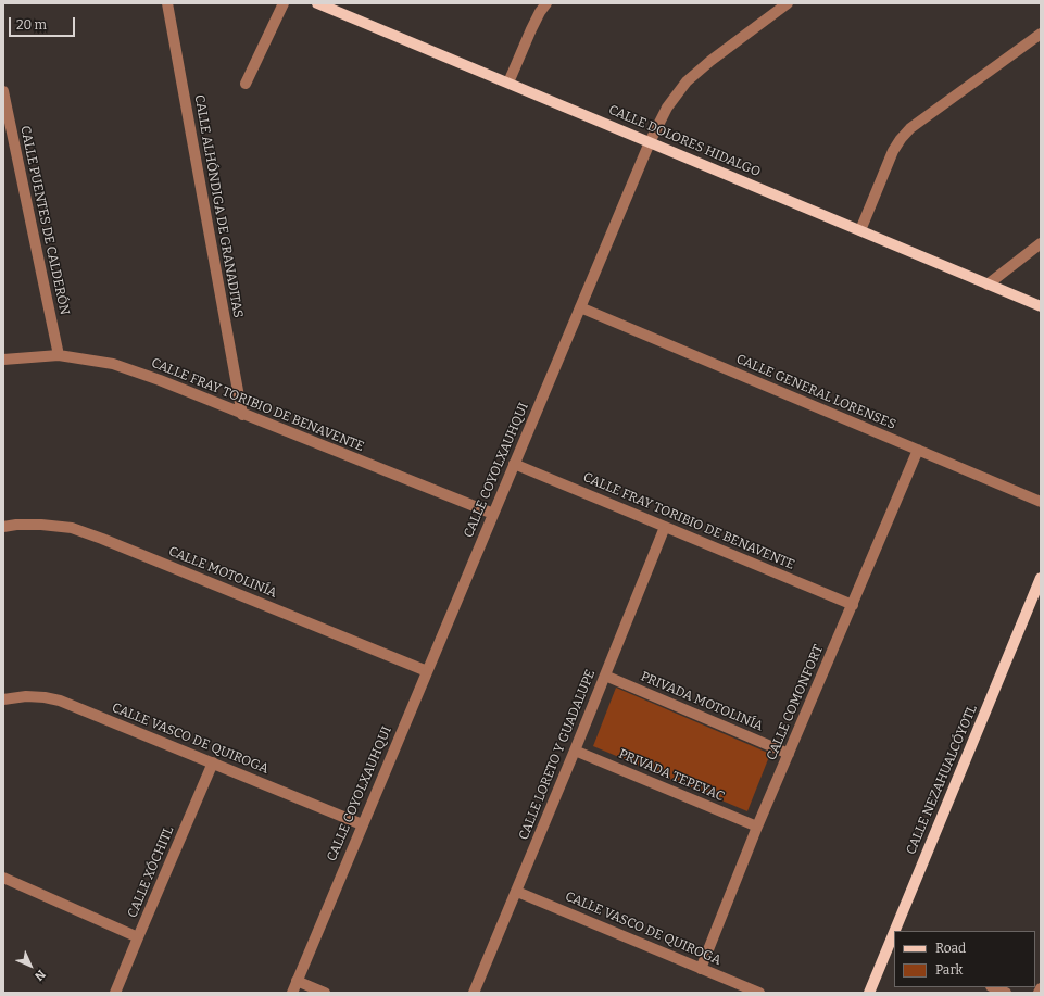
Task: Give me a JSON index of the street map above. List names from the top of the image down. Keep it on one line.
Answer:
{"streets":{"main road":["CALLE DOLORES HIDALGO","CALLE NEZAHUALCÓYOTL"],"street":["CALLE ALHÓNDIGA DE GRANADITAS","CALLE PUENTES DE CALDERÓN","CALLE GENERAL LORENSES","CALLE FRAY TORIBIO DE BENAVENTE","CALLE COYOLXAUHQUI","CALLE MOTOLINÍA","PRIVADA MOTOLINÍA","CALLE COMONFORT","CALLE VASCO DE QUIROGA","CALLE LORETO Y GUADALUPE","PRIVADA TEPEYAC","CALLE XÓCHITL"]},"crossings":[["CALLE DOLORES HIDALGO","CALLE COYOLXAUHQUI"],["CALLE ALHÓNDIGA DE GRANADITAS","CALLE FRAY TORIBIO DE BENAVENTE"],["CALLE PUENTES DE CALDERÓN","CALLE FRAY TORIBIO DE BENAVENTE"],["CALLE GENERAL LORENSES","CALLE COYOLXAUHQUI"],["CALLE GENERAL LORENSES","CALLE COMONFORT"],["CALLE FRAY TORIBIO DE BENAVENTE","CALLE COYOLXAUHQUI"],["CALLE FRAY TORIBIO DE BENAVENTE","CALLE COMONFORT"],["CALLE FRAY TORIBIO DE BENAVENTE","CALLE LORETO Y GUADALUPE"],["CALLE COYOLXAUHQUI","CALLE MOTOLINÍA"],["CALLE COYOLXAUHQUI","CALLE VASCO DE QUIROGA"],["PRIVADA MOTOLINÍA","CALLE COMONFORT"],["PRIVADA MOTOLINÍA","CALLE LORETO Y GUADALUPE"],["CALLE COMONFORT","CALLE VASCO DE QUIROGA"],["CALLE COMONFORT","PRIVADA TEPEYAC"],["CALLE VASCO DE QUIROGA","CALLE LORETO Y GUADALUPE"],["CALLE VASCO DE QUIROGA","CALLE XÓCHITL"],["CALLE LORETO Y GUADALUPE","PRIVADA TEPEYAC"]],"legend":["Road","Park"],"scale_bar":"20 m","north":"bottom right"}
